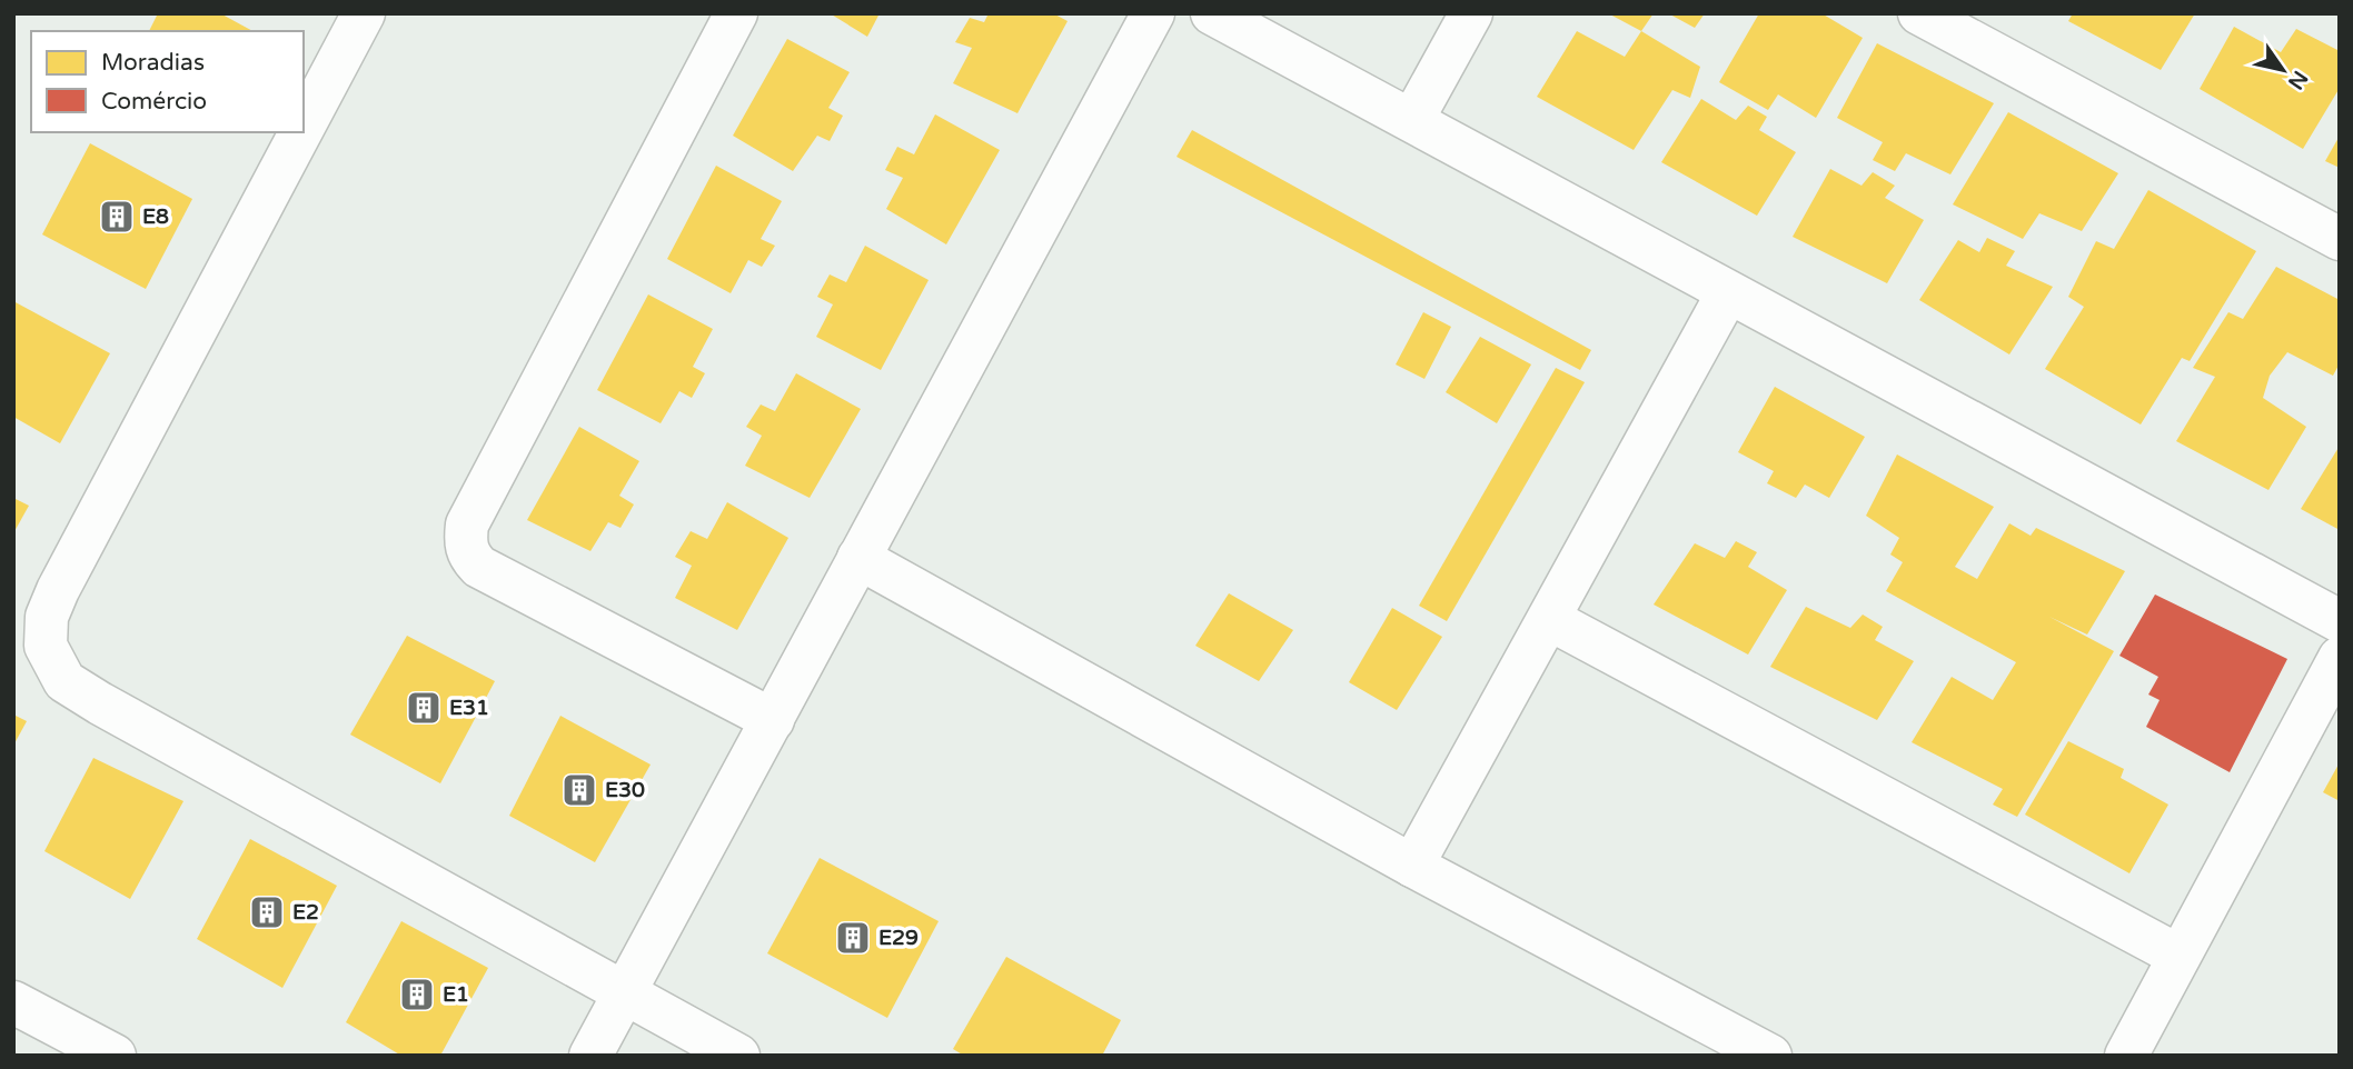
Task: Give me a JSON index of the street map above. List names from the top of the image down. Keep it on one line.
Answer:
{"places":{"building":["E8","E31","E30","E2","E29","E1"]},"legend":["Moradias","Comércio"],"north":"bottom right"}
